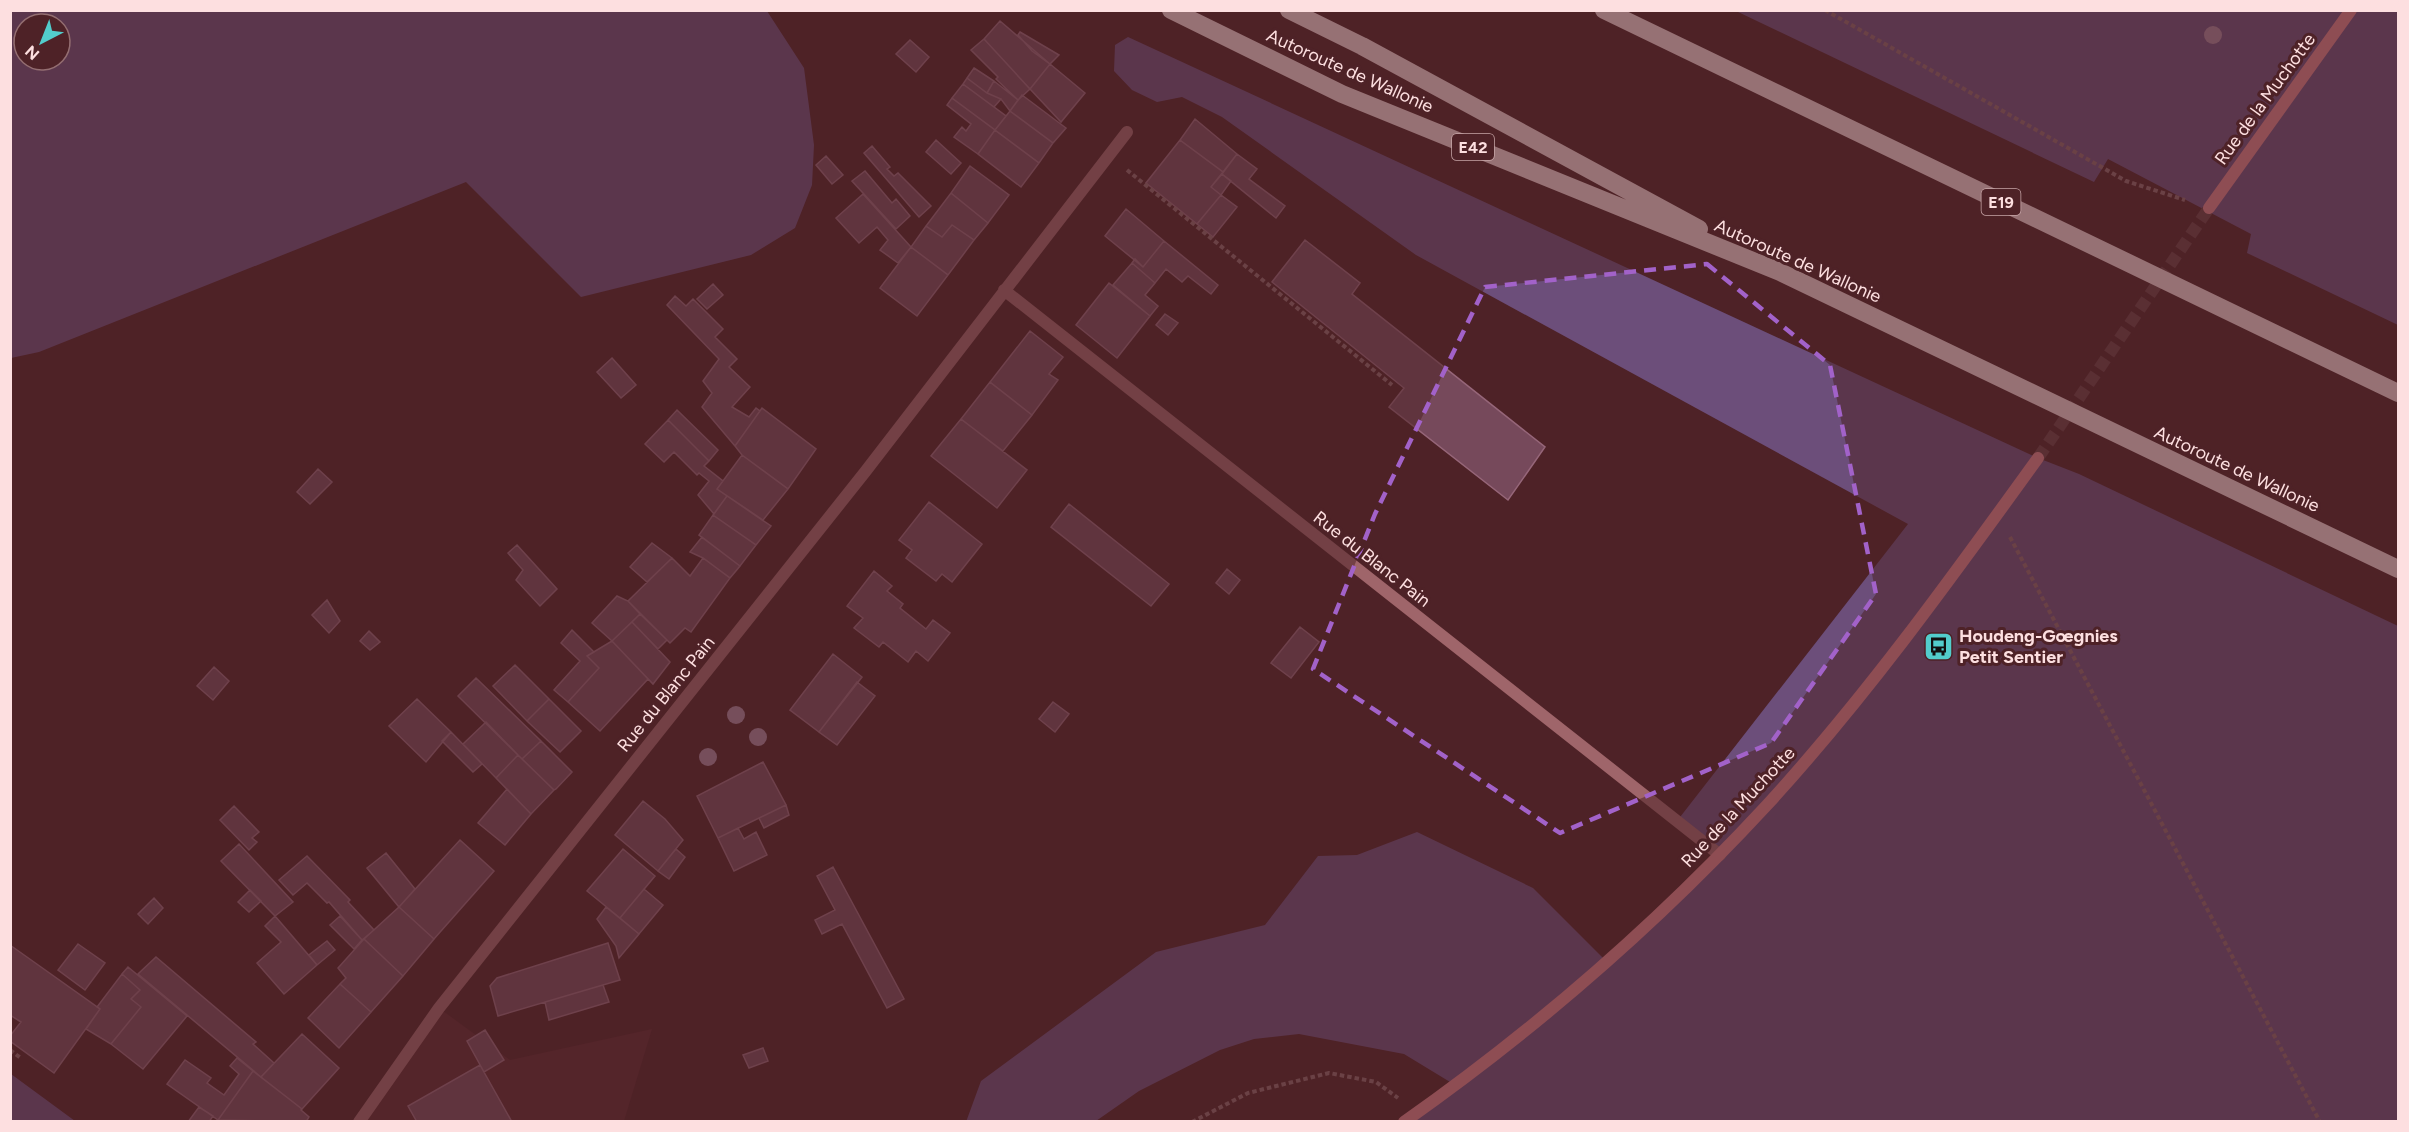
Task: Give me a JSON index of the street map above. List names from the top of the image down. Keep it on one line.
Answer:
{"streets":{"highway":["Autoroute de Wallonie","E42","E19"],"street":["Rue de la Muchotte","Rue du Blanc Pain"]},"crossings":[["Rue de la Muchotte","Rue du Blanc Pain"]],"places":{"bus stop":["Houdeng-Gœgnies Petit Sentier"]},"north":"bottom left"}
